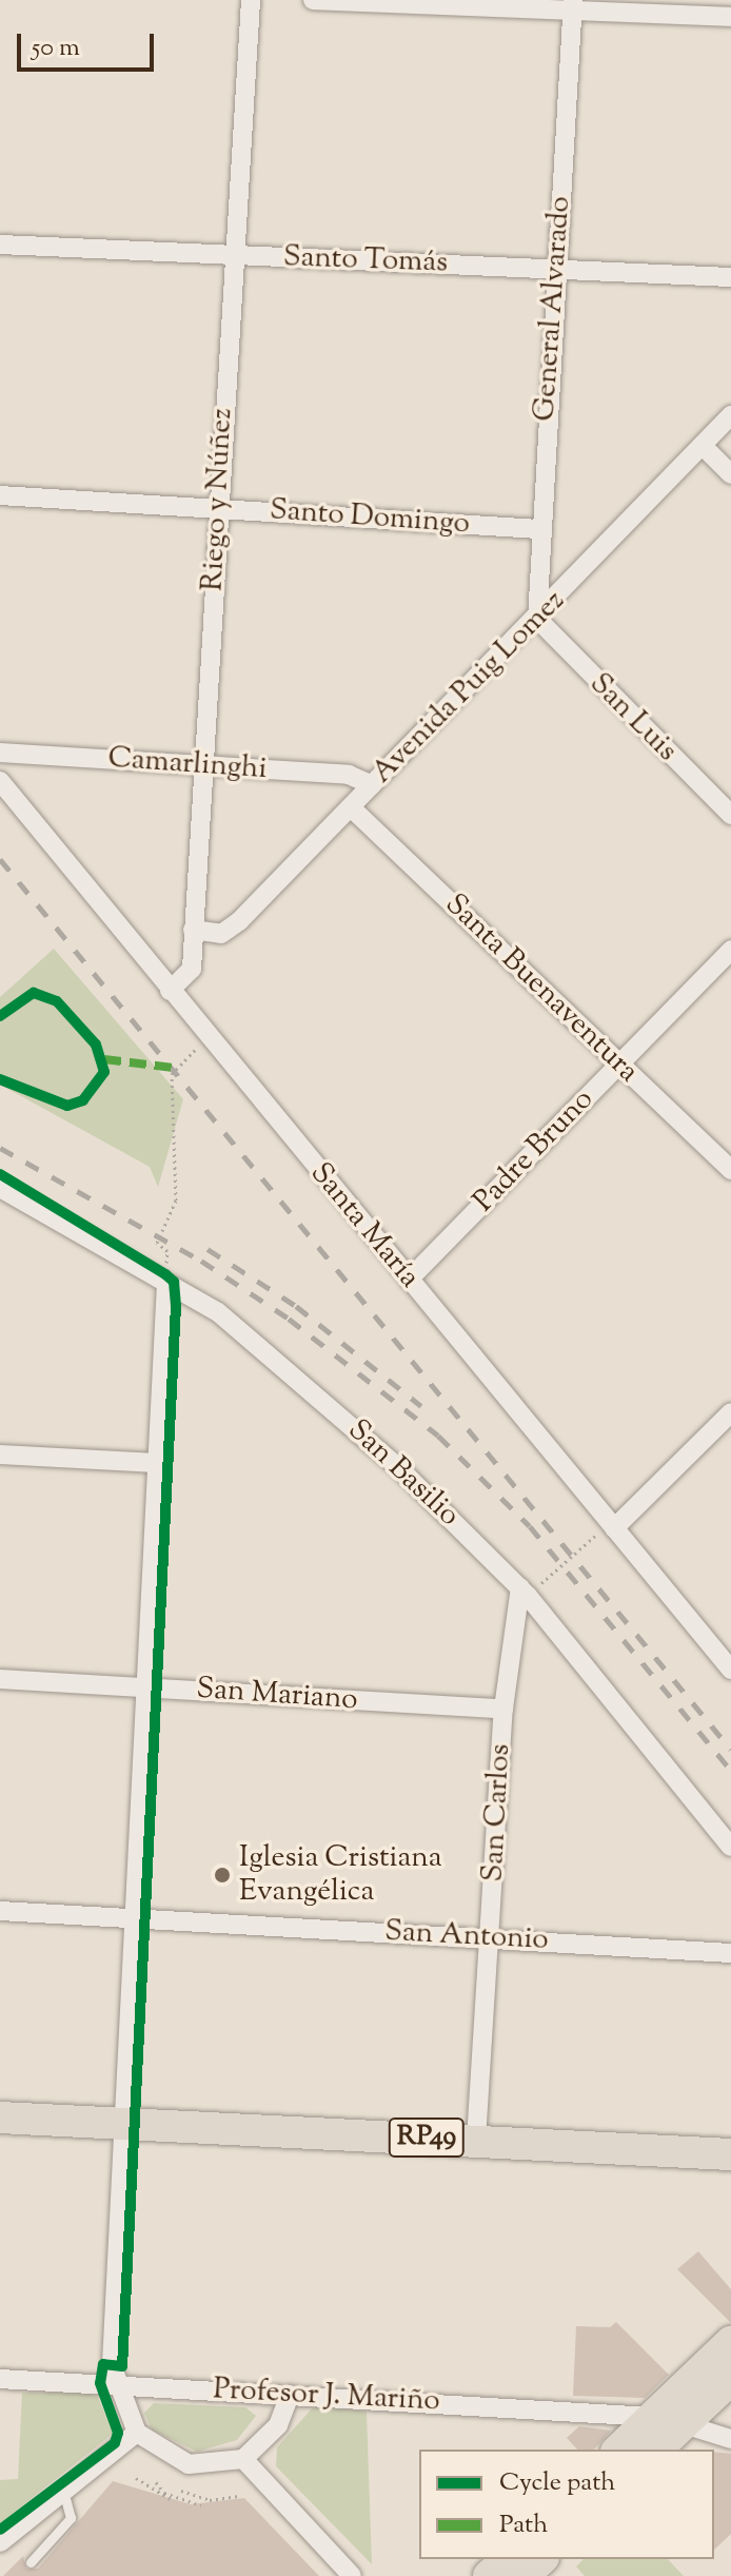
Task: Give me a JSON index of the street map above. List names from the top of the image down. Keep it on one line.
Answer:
{"streets":{"main road":["RP49"],"street":["Santo Tomás","General Alvarado","Riego y Núñez","Santo Domingo","Avenida Puig Lomez","San Luis","Camarlinghi","Santa Buenaventura","Padre Bruno","Santa María","San Basilio","San Mariano","San Carlos","San Antonio","Profesor J. Mariño"]},"crossings":[["Santo Tomás","General Alvarado"],["Santo Tomás","Riego y Núñez"],["General Alvarado","Santo Domingo"],["General Alvarado","Avenida Puig Lomez"],["General Alvarado","San Luis"],["Riego y Núñez","Santo Domingo"],["Riego y Núñez","Avenida Puig Lomez"],["Riego y Núñez","Camarlinghi"],["Riego y Núñez","Santa María"],["Avenida Puig Lomez","San Luis"],["Avenida Puig Lomez","Camarlinghi"],["Avenida Puig Lomez","Santa Buenaventura"],["Santa Buenaventura","Padre Bruno"],["Padre Bruno","Santa María"],["San Basilio","San Carlos"],["San Mariano","San Carlos"],["San Carlos","San Antonio"],["San Carlos","RP49"]],"places":["Iglesia Cristiana Evangélica"],"legend":["Cycle path","Path"],"scale_bar":"50 m"}
